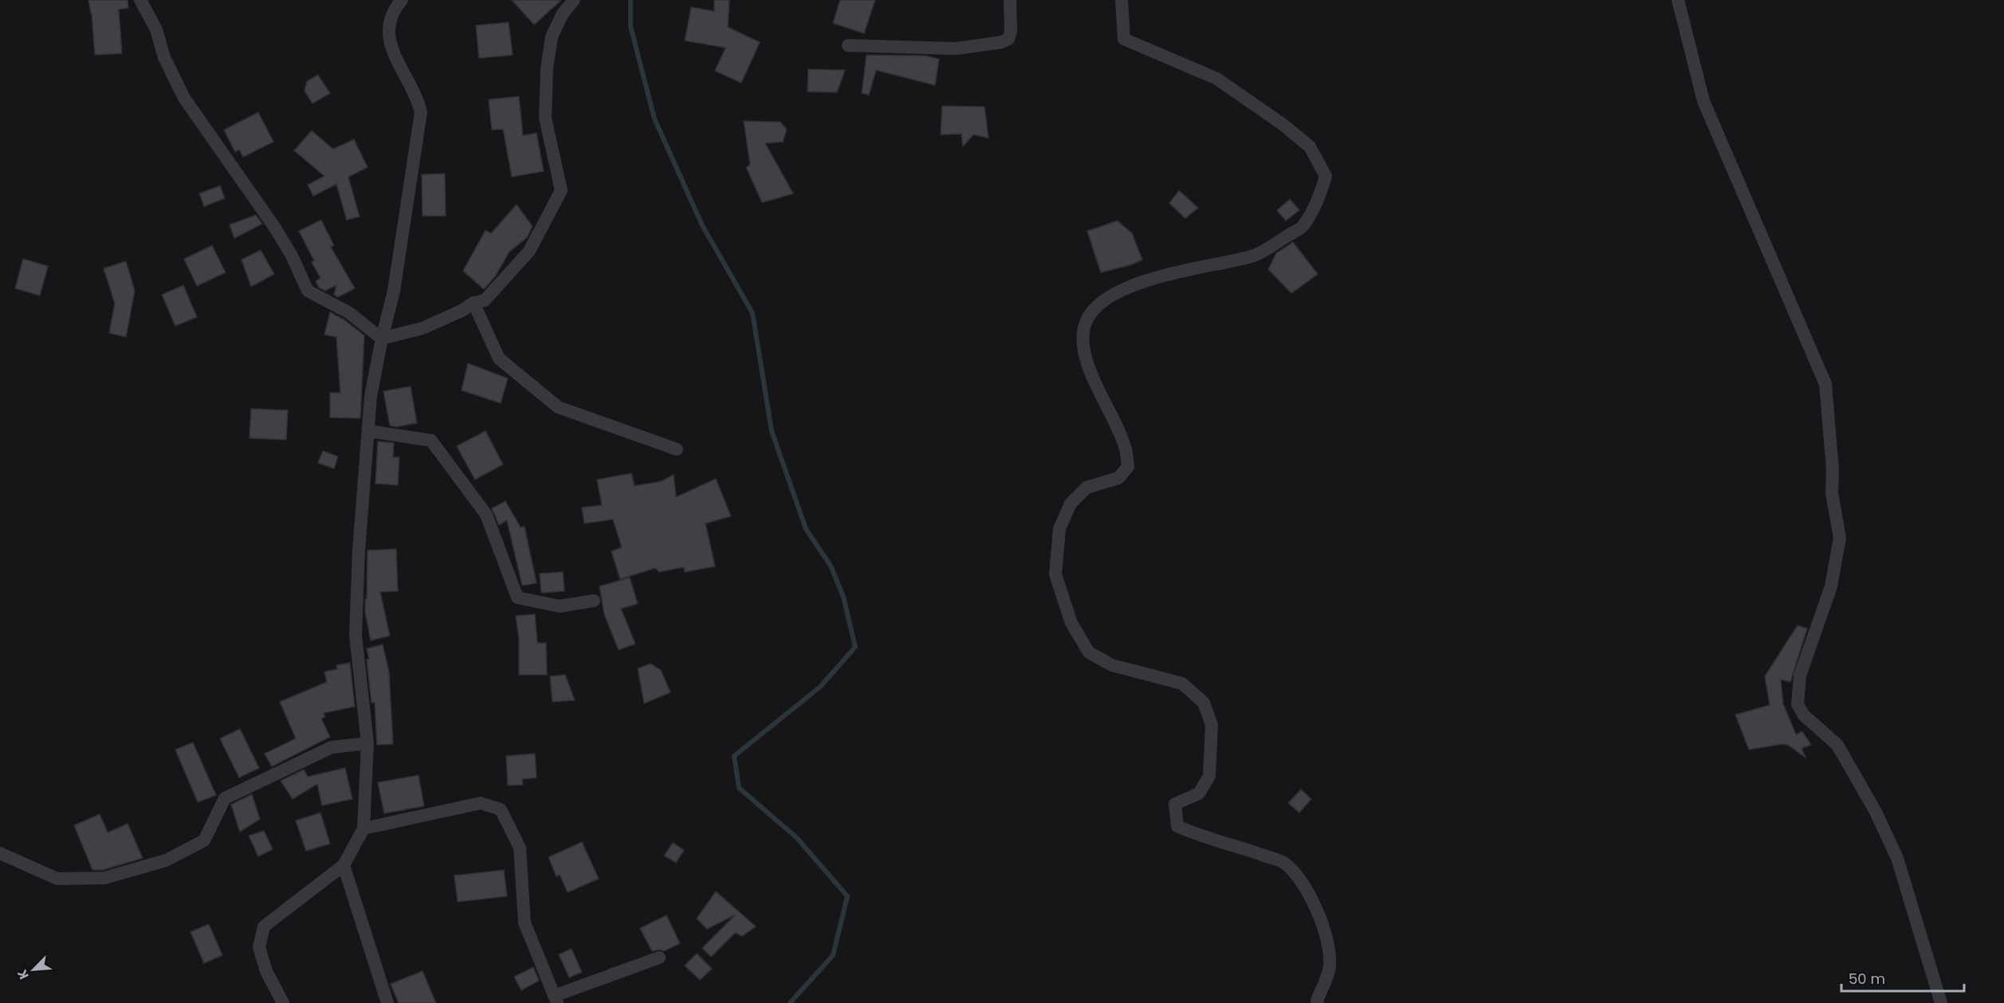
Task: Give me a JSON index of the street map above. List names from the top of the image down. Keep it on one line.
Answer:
{"scale_bar":"50 m","north":"bottom left"}
